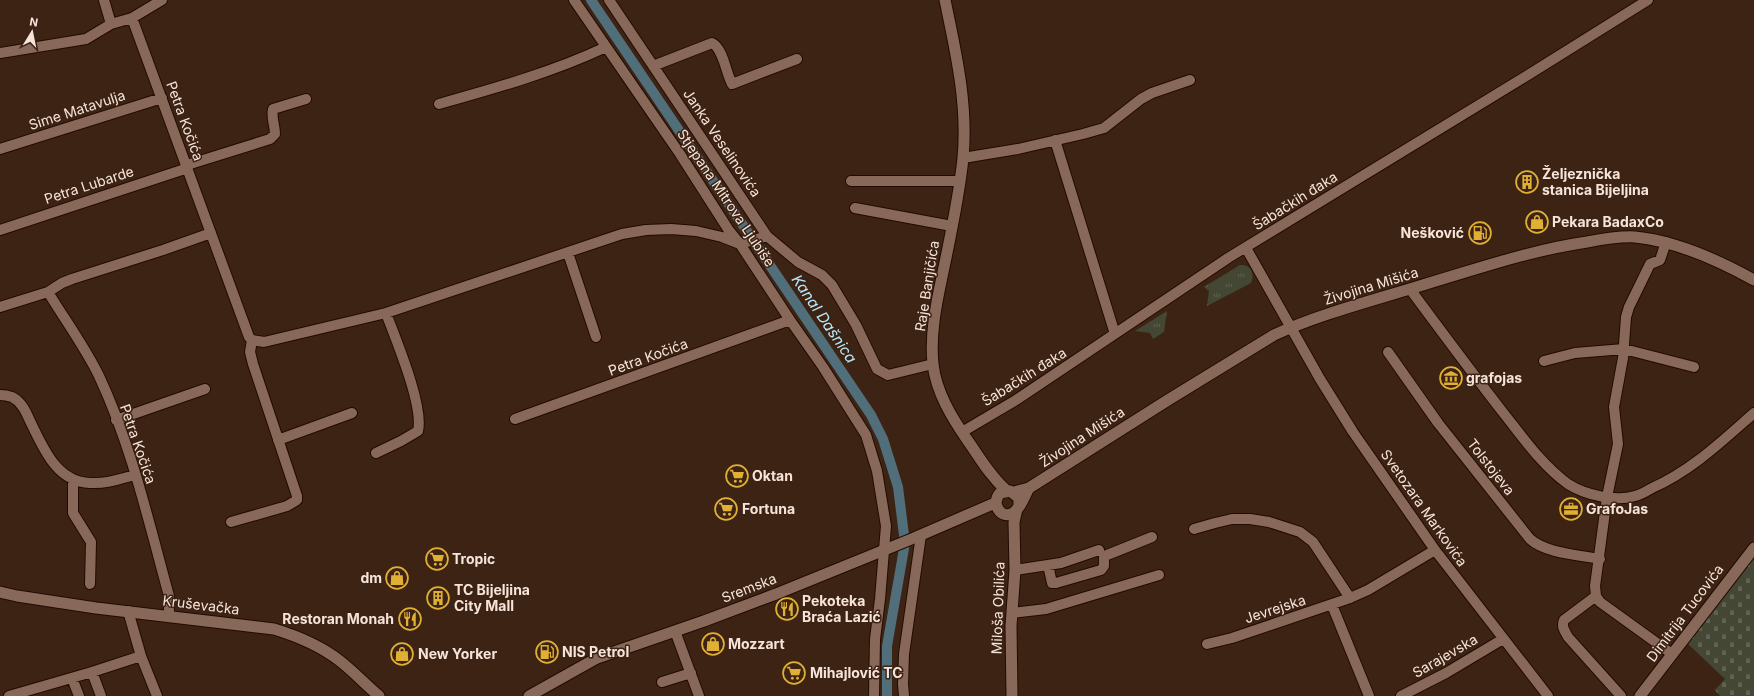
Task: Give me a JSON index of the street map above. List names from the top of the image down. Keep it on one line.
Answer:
{"streets":{"main road":["Raje Banjičića","Živojina Mišića","Sremska","Kruševačka","Miloša Obilića","Dimitrija Tucovića"],"street":["Sime Matavulja","Petra Kočića","Janka Veselinovića","Petra Lubarde","Stjepana Mitrova Ljubiše","Šabačkih đaka","Tolstojeva","Svetozara Markovića","Jevrejska","Sarajevska"]},"crossings":[["Sime Matavulja","Petra Kočića"],["Petra Kočića","Petra Lubarde"],["Petra Kočića","Stjepana Mitrova Ljubiše"],["Petra Kočića","Kruševačka"],["Stjepana Mitrova Ljubiše","Sremska"],["Šabačkih đaka","Raje Banjičića"],["Šabačkih đaka","Svetozara Markovića"],["Živojina Mišića","Svetozara Markovića"],["Živojina Mišića","Miloša Obilića"],["Svetozara Markovića","Jevrejska"],["Svetozara Markovića","Sarajevska"],["Sremska","Miloša Obilića"]],"water":["Kanal Dašnica"],"places":{"building":["Željeznička stanica Bijeljina","TC Bijeljina City Mall"],"shop":["Pekara BadaxCo","dm","Mozzart","New Yorker"],"fuel station":["Nešković","NIS Petrol"],"museum":["grafojas"],"supermarket":["Oktan","Fortuna","Tropic","Mihajlović TC"],"office":["GrafoJas"],"restaurant":["Pekoteka Braća Lazić","Restoran Monah"]},"north":"top"}
